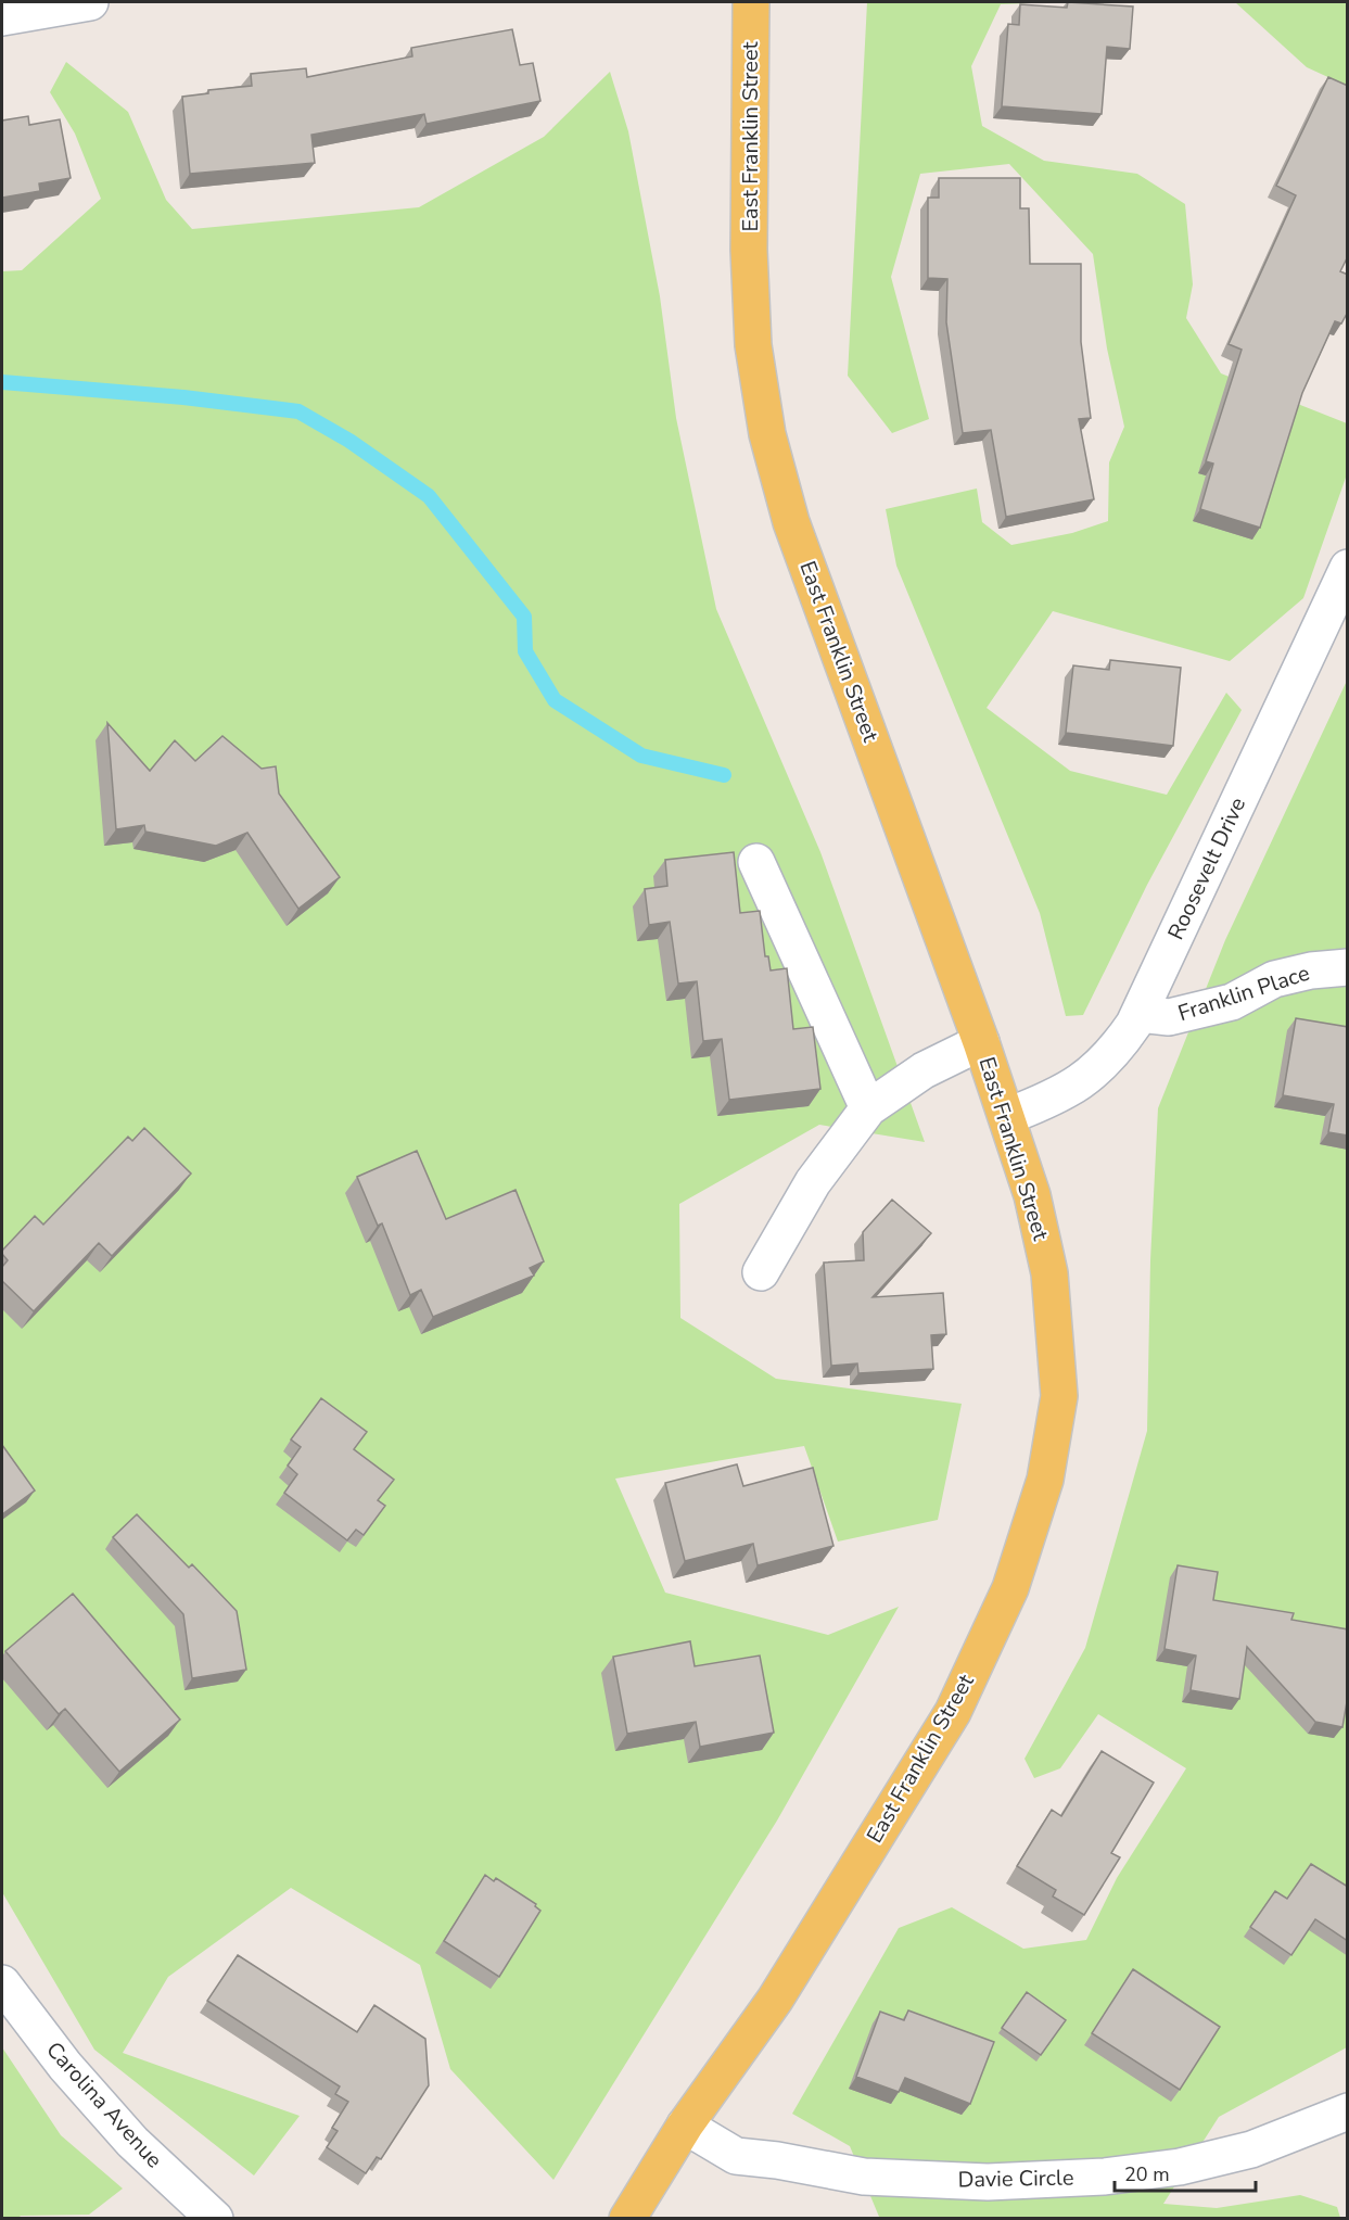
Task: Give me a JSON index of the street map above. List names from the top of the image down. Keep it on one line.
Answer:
{"streets":{"main road":["East Franklin Street"],"street":["Roosevelt Drive","Franklin Place","Carolina Avenue","Davie Circle"]},"crossings":[["East Franklin Street","Roosevelt Drive"],["East Franklin Street","Davie Circle"],["Roosevelt Drive","Franklin Place"]],"scale_bar":"20 m"}
